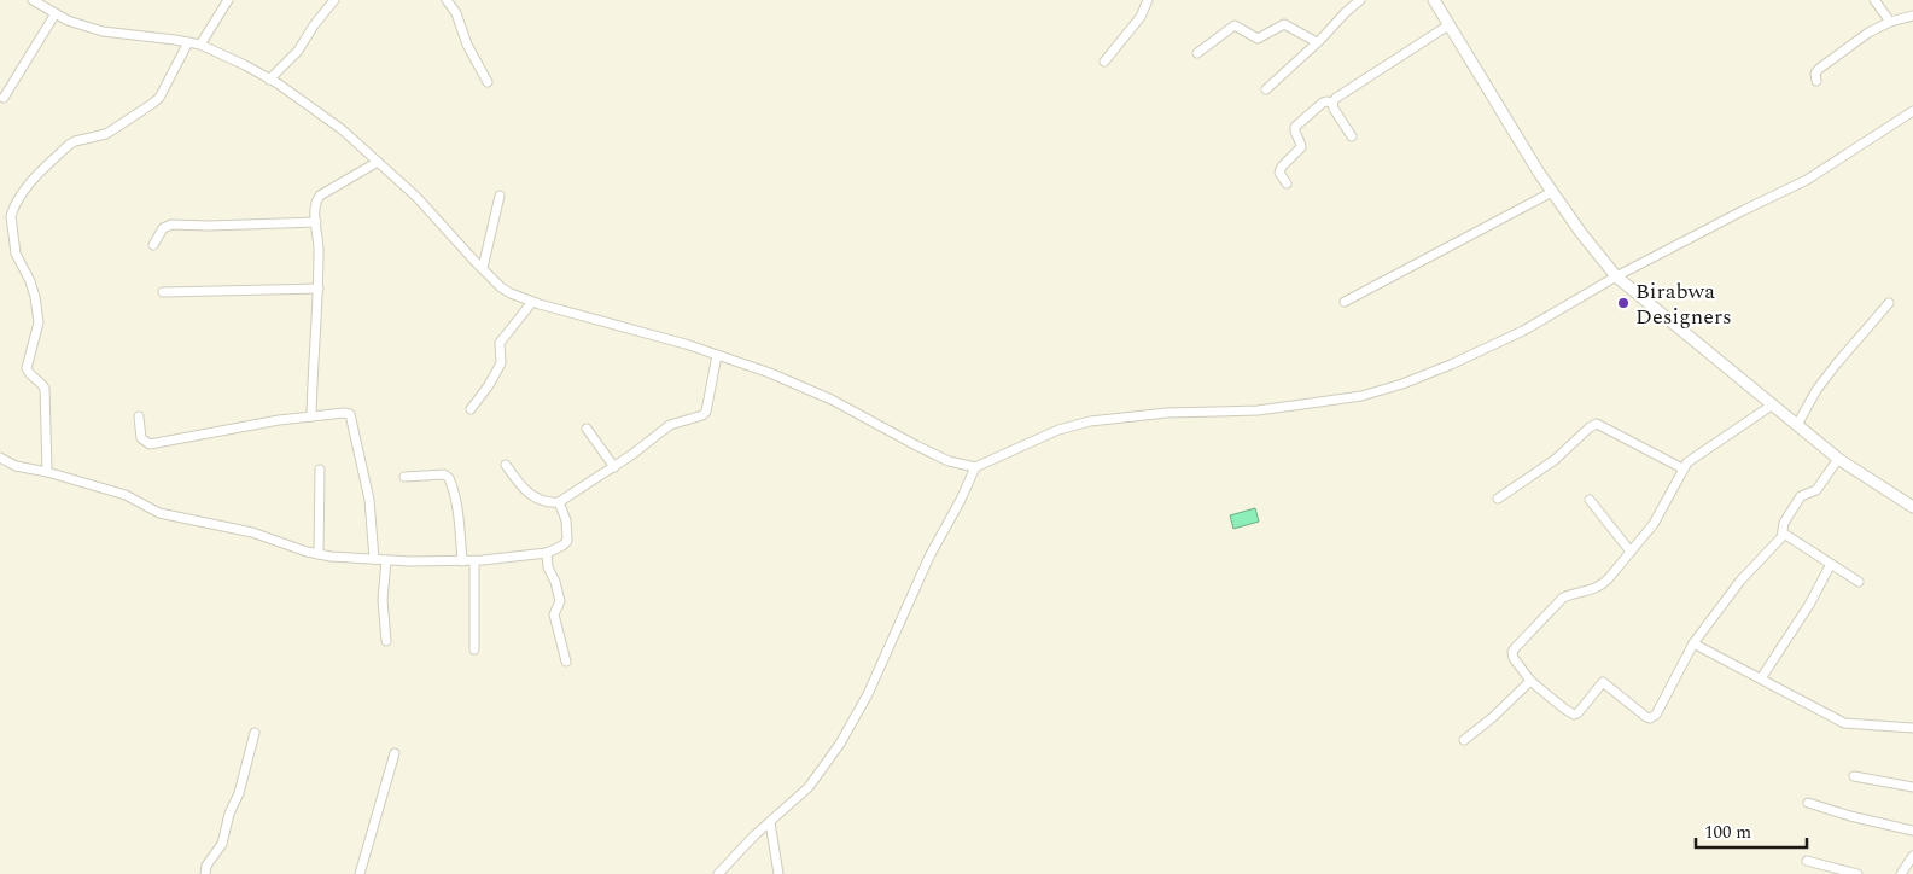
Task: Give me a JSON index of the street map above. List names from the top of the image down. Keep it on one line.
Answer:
{"places":["Birabwa Designers"],"scale_bar":"100 m"}
